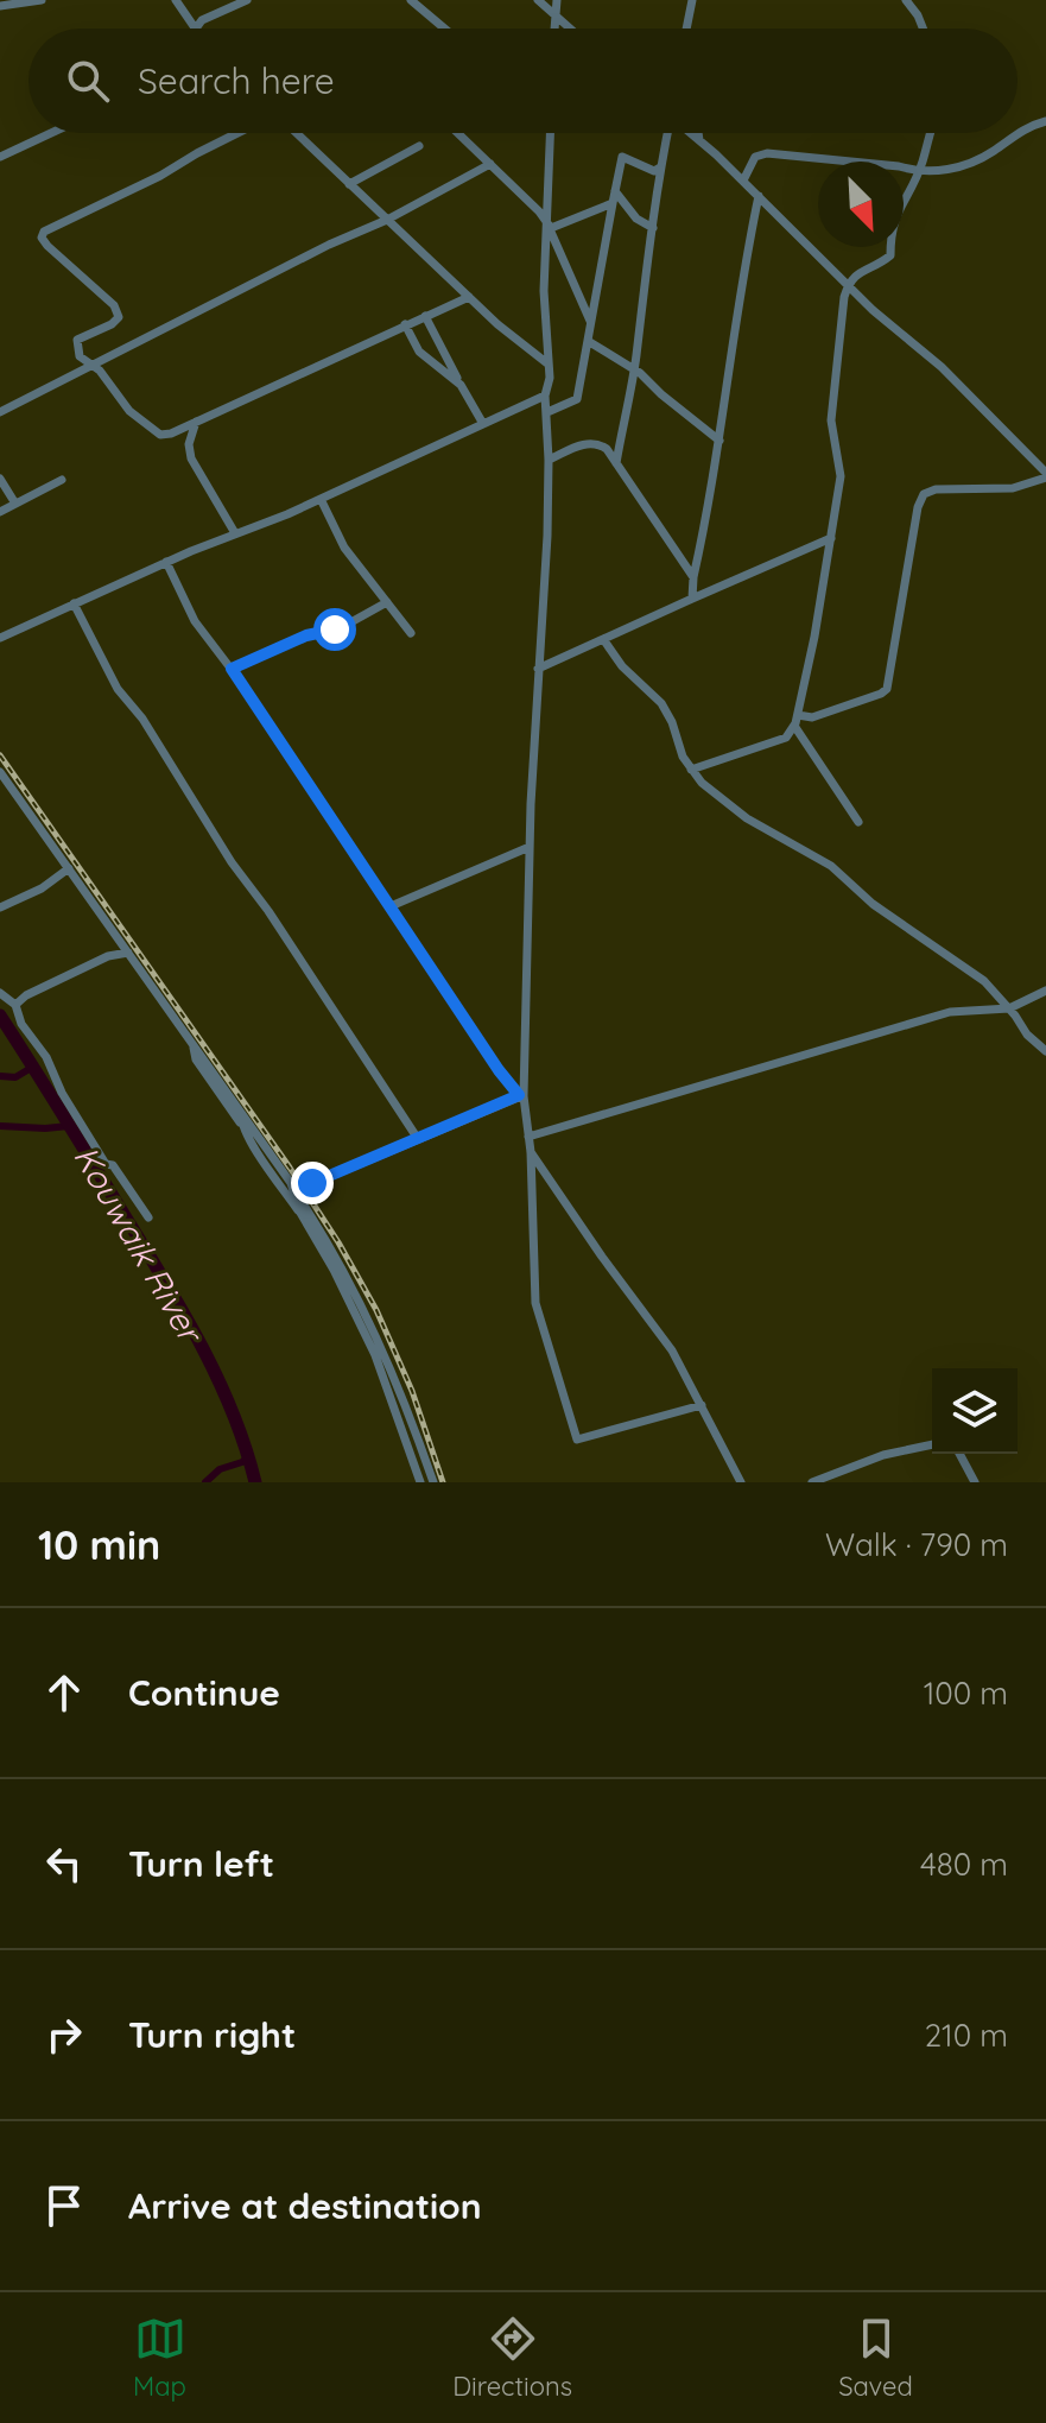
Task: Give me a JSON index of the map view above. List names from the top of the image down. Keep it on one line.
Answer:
{"water":["Kouwaik River"],"north":"bottom right","page":{"search":"Search here","heading":["10 min","Walk · 790 m"],"list":[["Continue","100 m"],["Turn left","480 m"],["Turn right","210 m"],"Arrive at destination"],"nav":["Map","Directions","Saved"]}}
